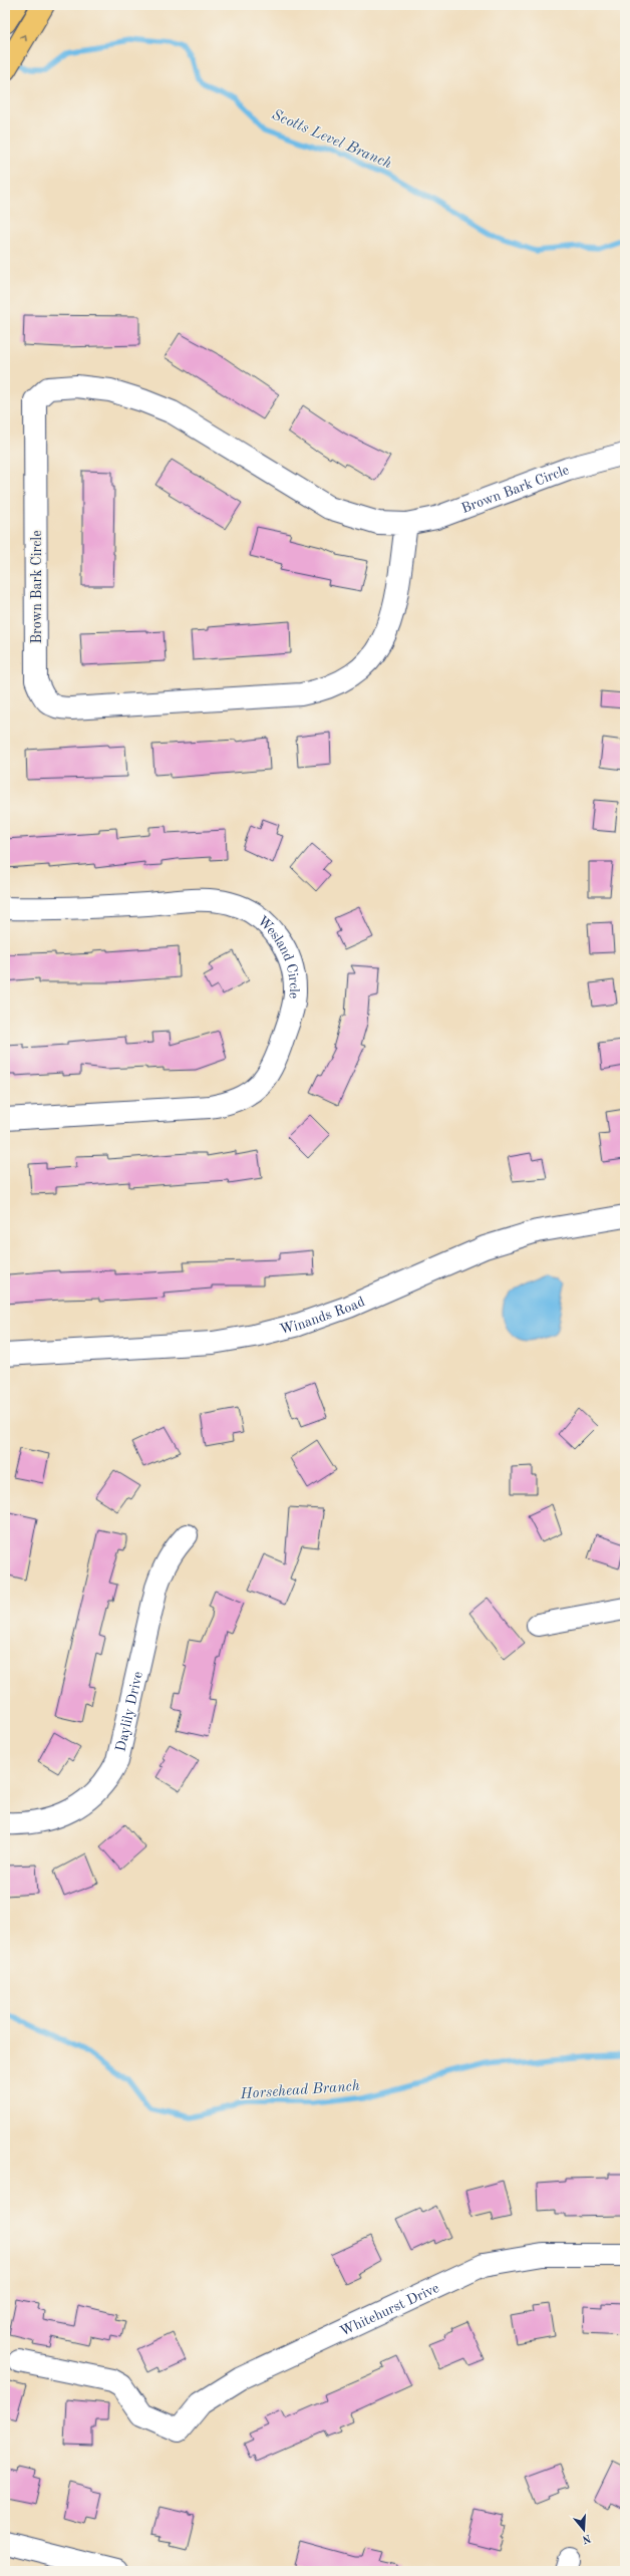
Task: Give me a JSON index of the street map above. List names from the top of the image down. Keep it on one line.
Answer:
{"streets":{"street":["Brown Bark Circle","Wesland Circle","Winands Road","Daylily Drive","Whitehurst Drive"]},"water":["Scotts Level Branch","Horsehead Branch"],"north":"bottom"}
